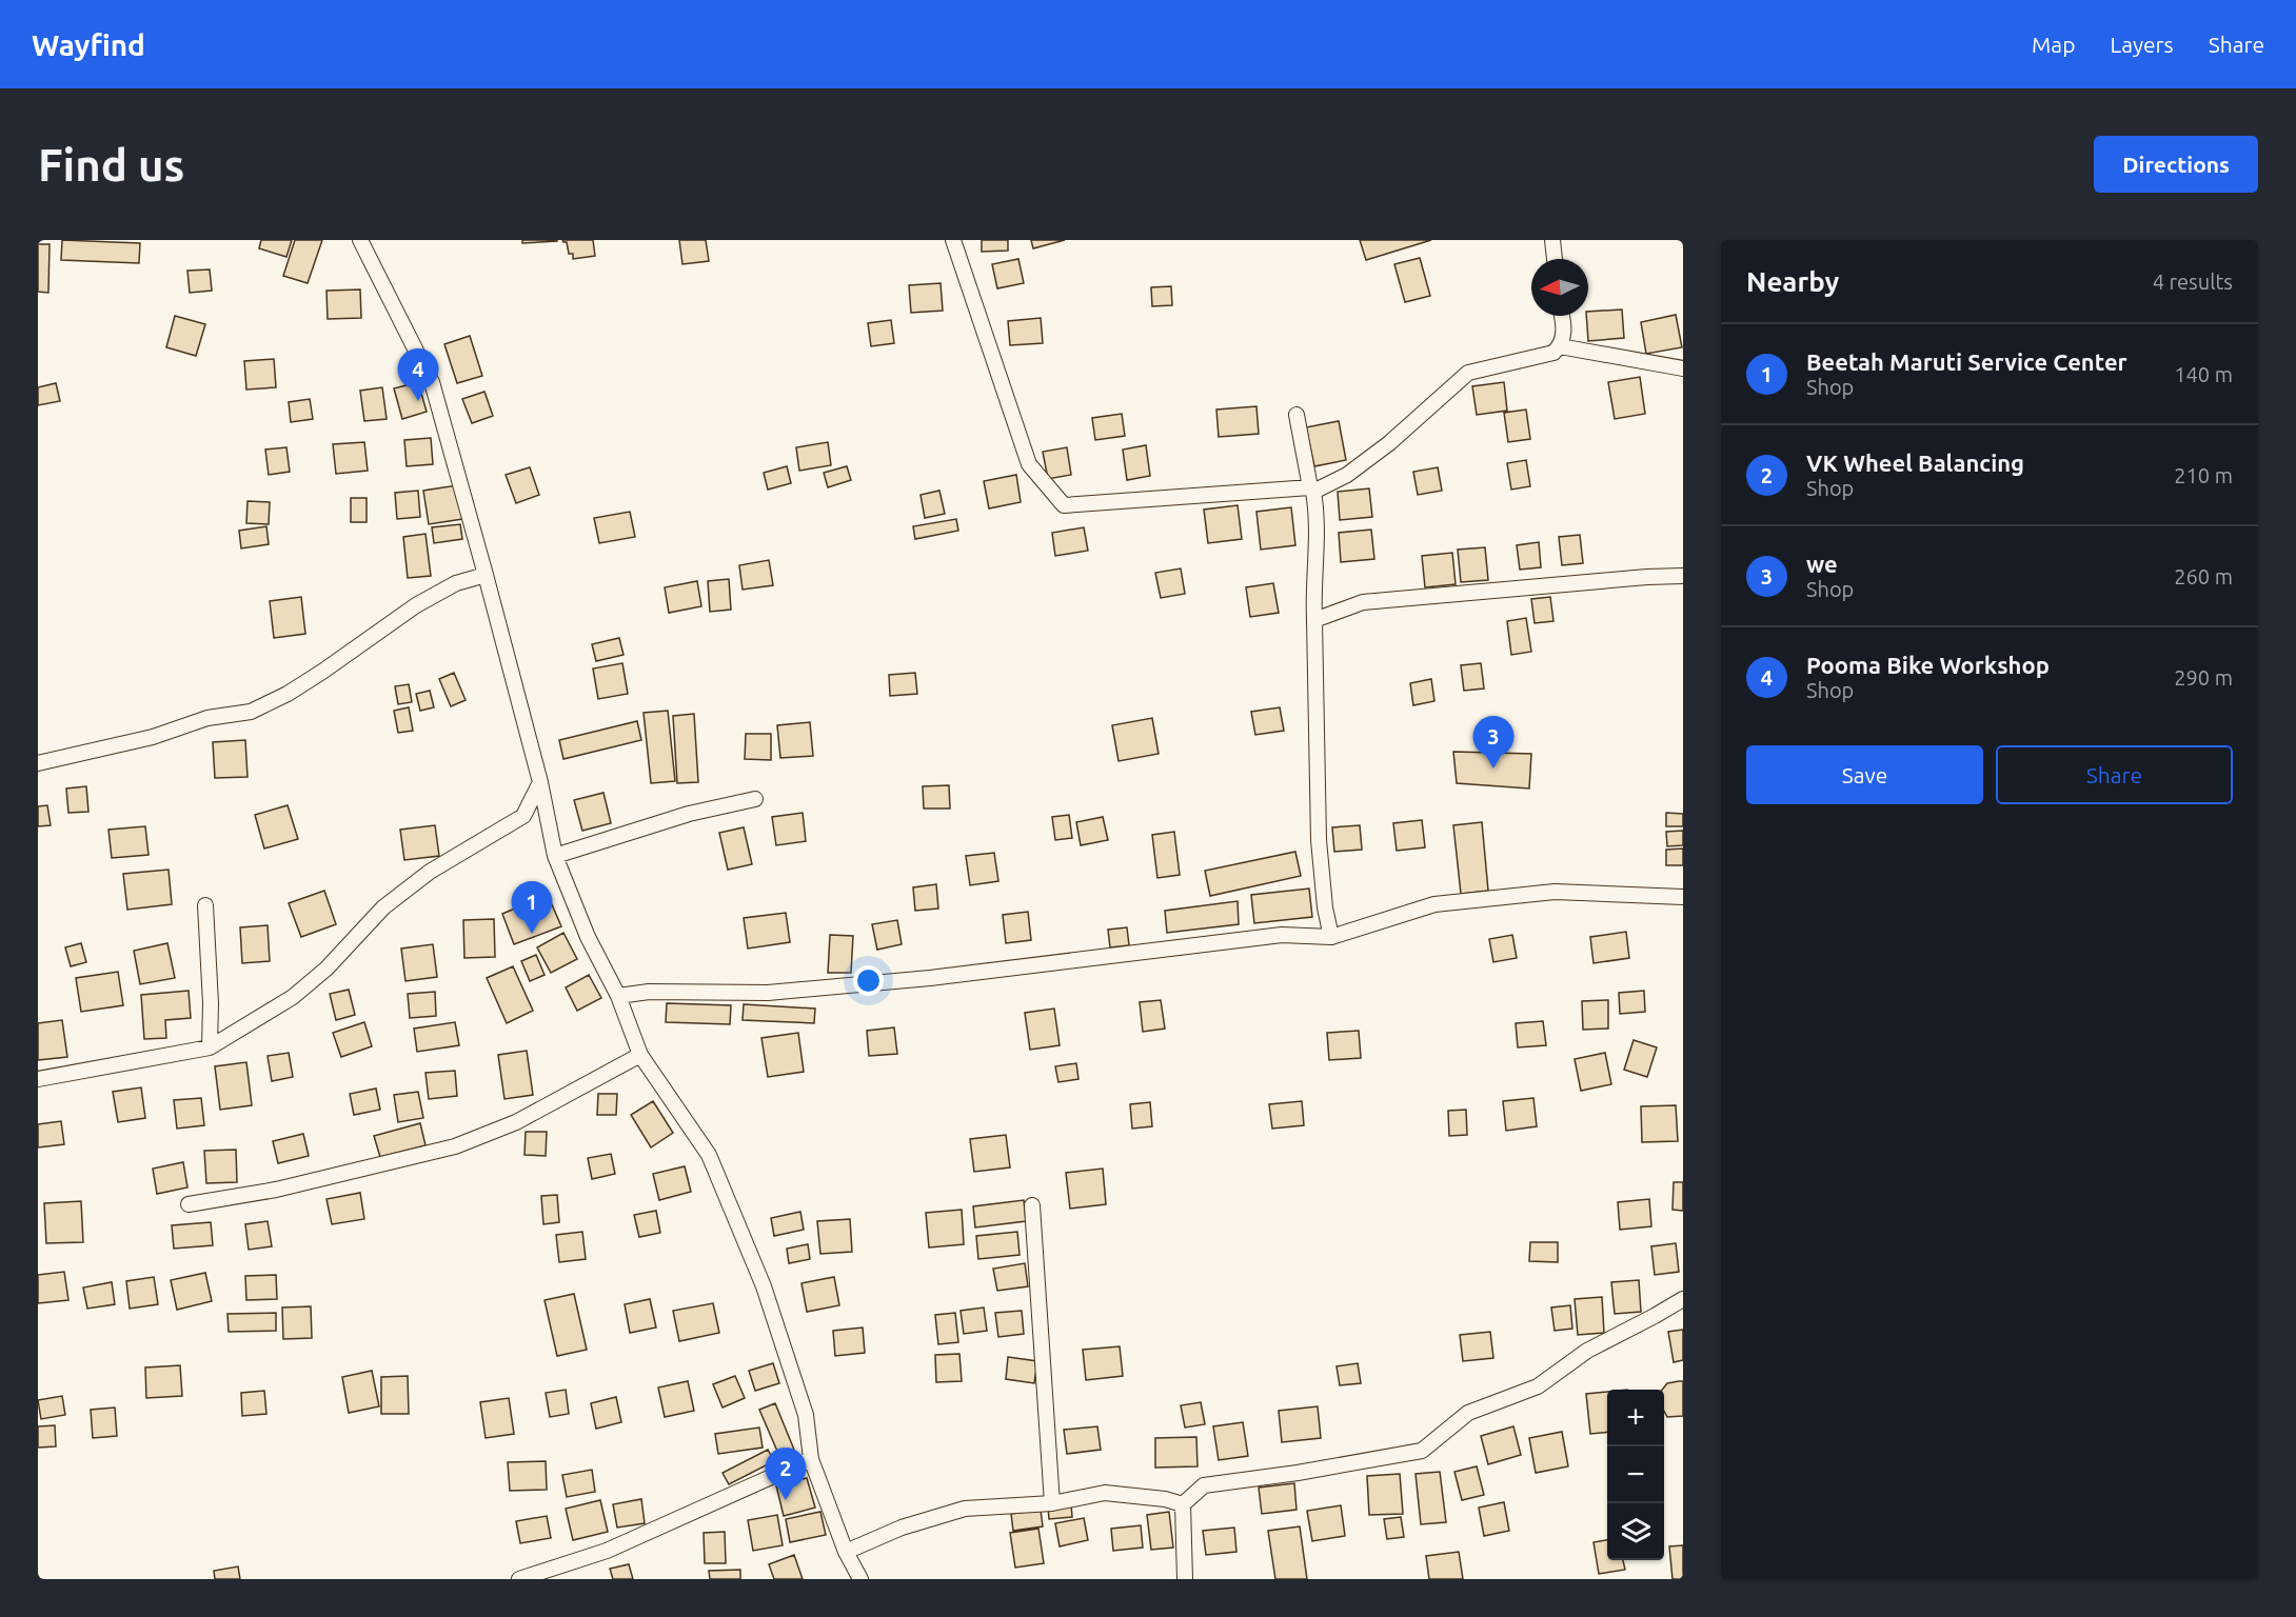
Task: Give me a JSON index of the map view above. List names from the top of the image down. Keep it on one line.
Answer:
{"north":"left","page":{"header":"Wayfind","nav":["Map","Layers","Share"],"buttons":["Directions",["Save","Share"]],"title":"Find us","heading":["Nearby","4 results"],"list":[{"mark":"1","name":"Beetah Maruti Service Center","note":"Shop","value":"140 m"},{"mark":"2","name":"VK Wheel Balancing","note":"Shop","value":"210 m"},{"mark":"3","name":"we","note":"Shop","value":"260 m"},{"mark":"4","name":"Pooma Bike Workshop","note":"Shop","value":"290 m"}],"pins":["4","3","1","2"],"map_buttons":["+","−"]}}
